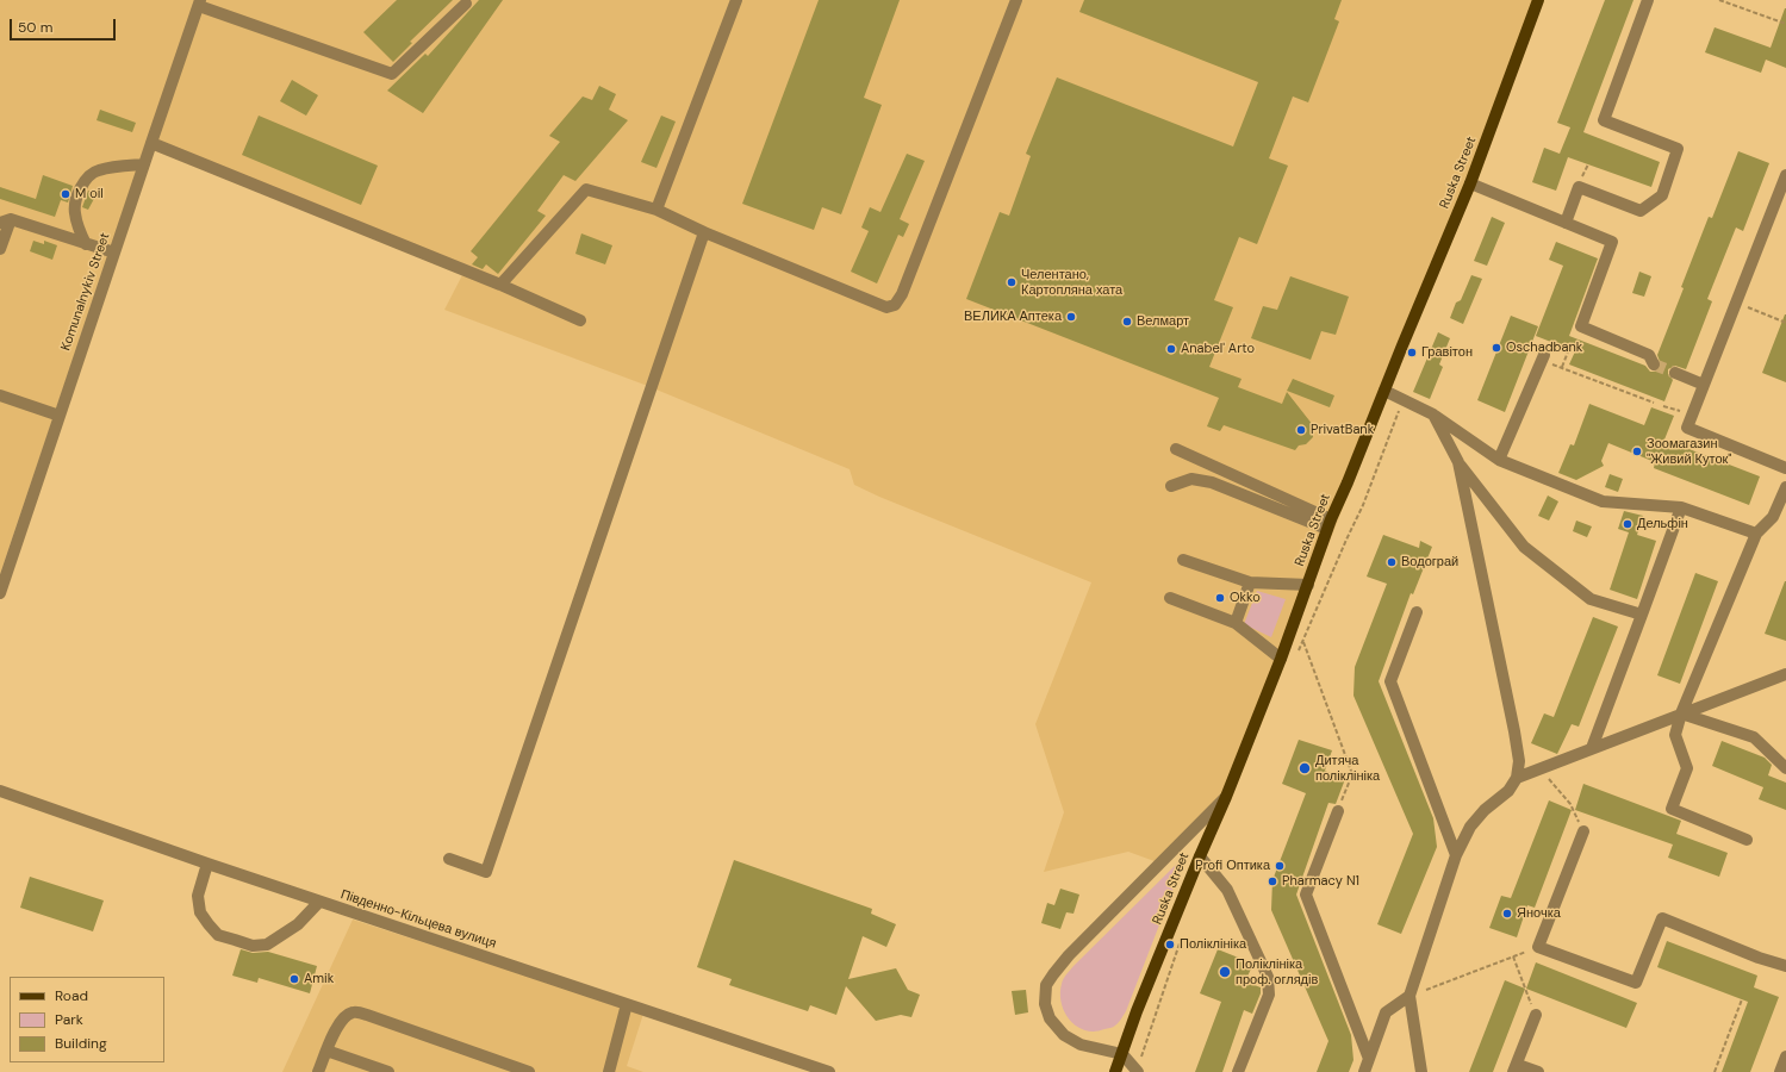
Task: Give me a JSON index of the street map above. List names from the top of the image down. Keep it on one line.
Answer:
{"streets":{"main road":["Ruska Street"],"street":["Komunalnykiv Street","Південно-Кільцева вулиця"]},"places":["M oil","Челентано, Картопляна хата","ВЕЛИКА Аптека","Велмарт","Oschadbank","Anabel' Arto","Гравітон","PrivatBank","Зоомагазин \"Живий Куток\"","Дельфін","Водограй","Okko","Дитяча поліклініка","Profi Оптика","Pharmacy N1","Яночка","Поліклініка","Поліклініка проф. оглядів","Amik"],"legend":["Road","Park","Building"],"scale_bar":"50 m"}
